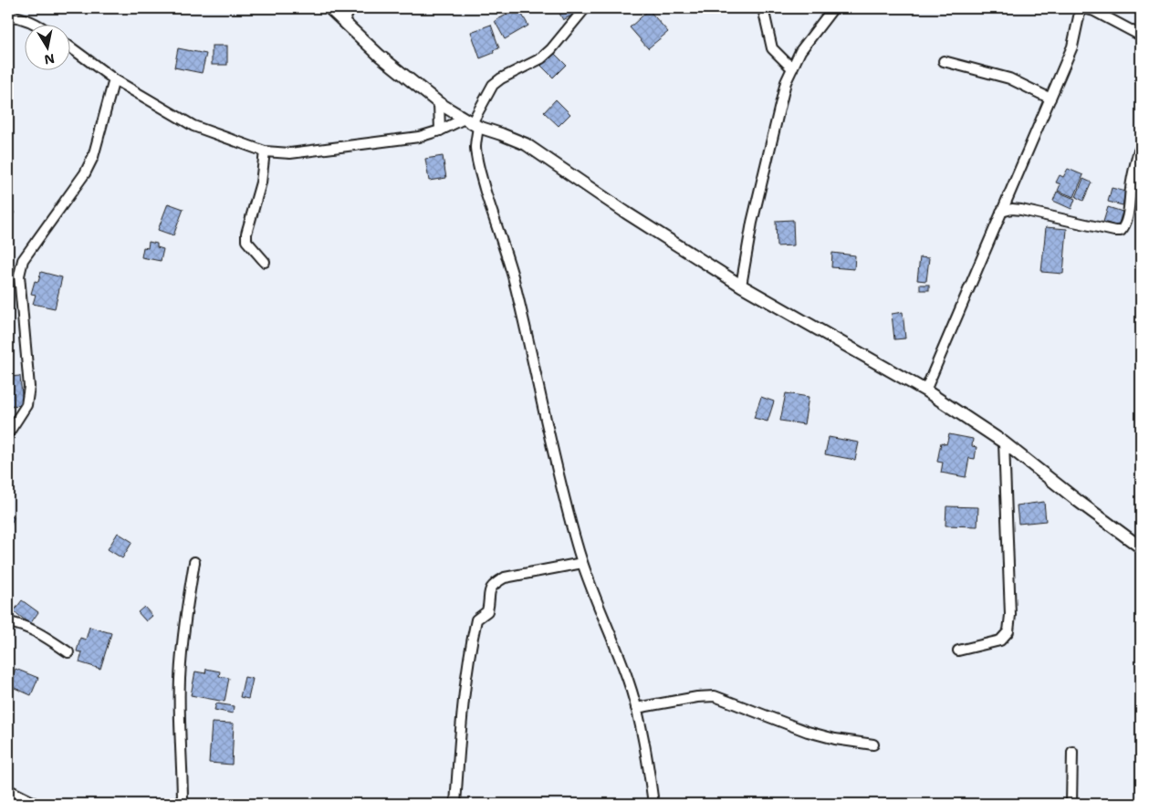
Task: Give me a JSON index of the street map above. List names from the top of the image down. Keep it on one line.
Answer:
{"north":"bottom"}
